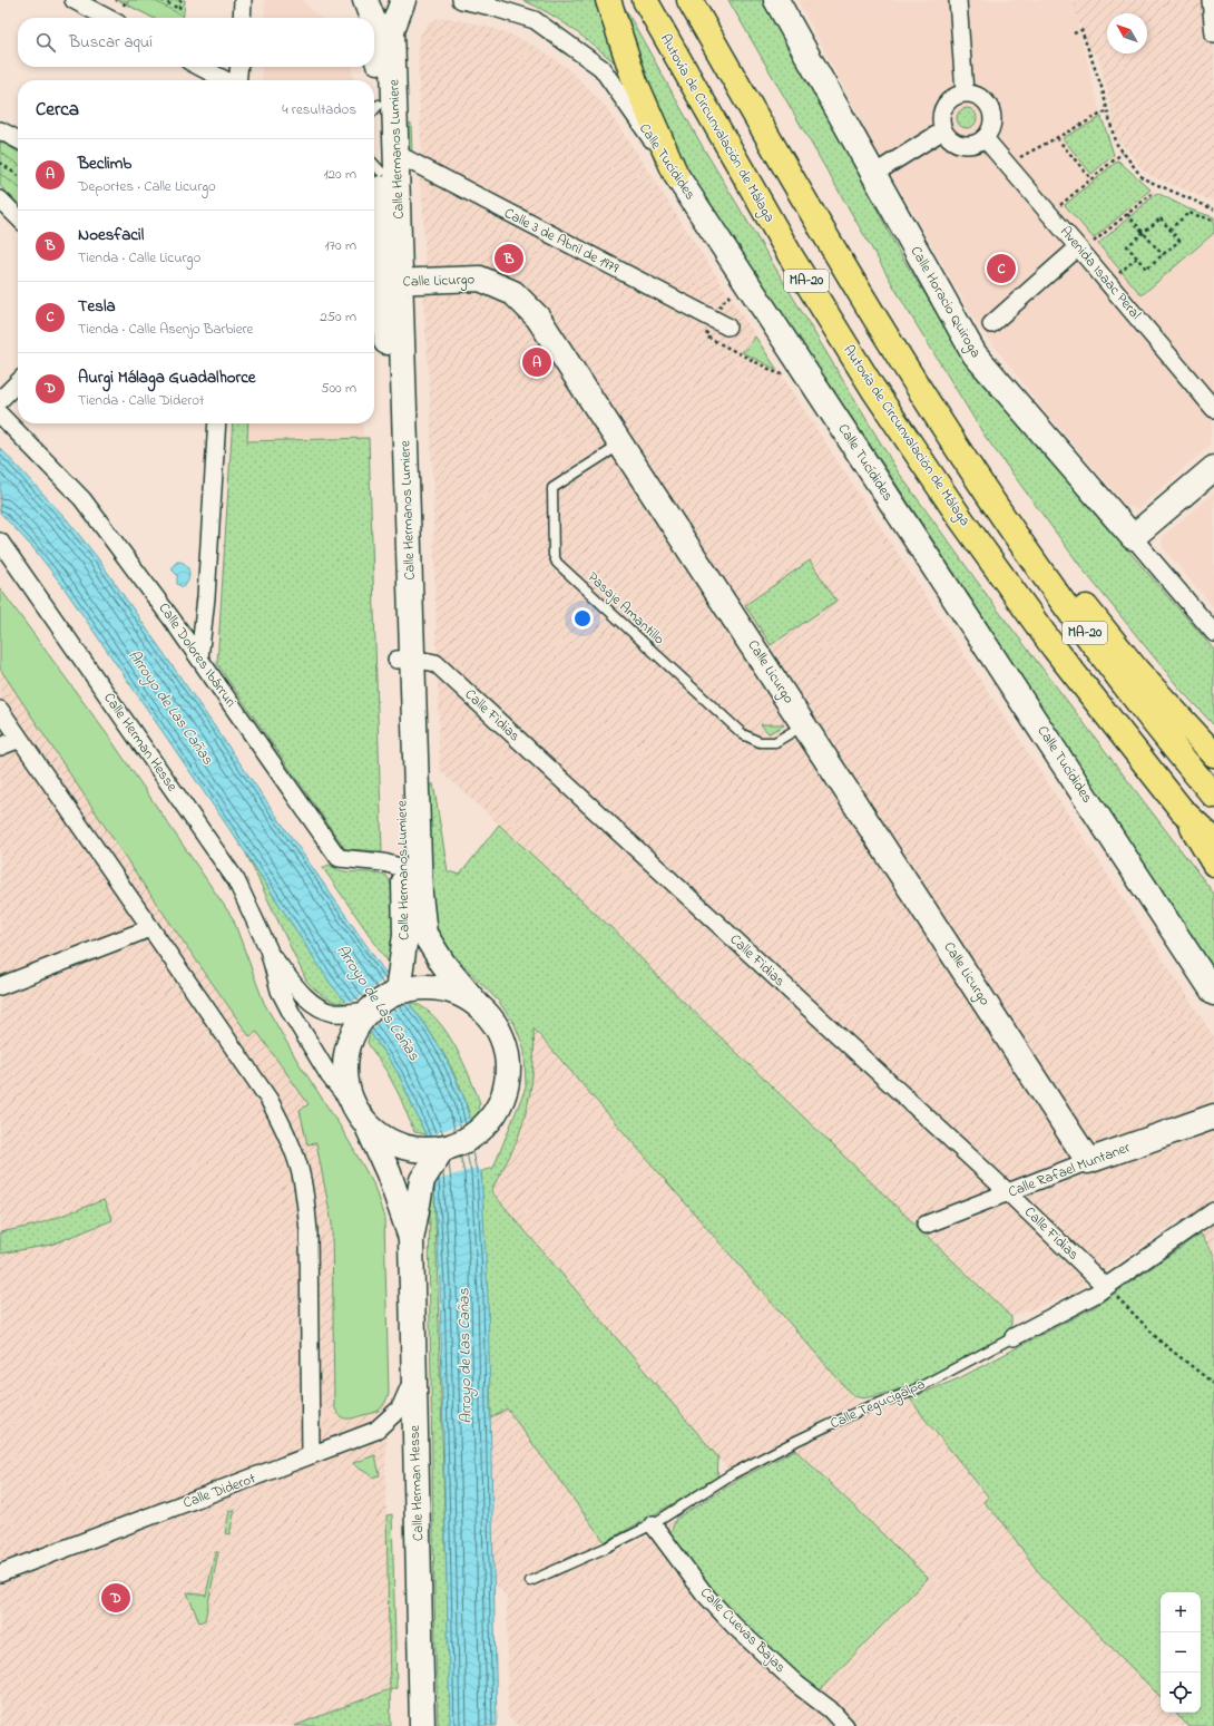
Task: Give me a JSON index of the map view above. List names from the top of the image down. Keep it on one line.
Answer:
{"streets":{"highway":["Autovía de Circunvalación de Málaga","MA-20"],"main road":["Calle Hermanos Lumiere","Calle Tucídides","Calle Licurgo","Calle Horacio Quiroga","Calle Herman Hesse","Calle Rafael Muntaner"],"street":["Calle 3 de Abril de 1979","Avenida Isaac Peral","Calle Dolores Ibárruri","Calle Fidias","Calle Tegucigalpa","Calle Diderot","Calle Cuevas Bajas"],"lane":["Pasaje Amantillo"]},"crossings":[["Calle Hermanos Lumiere","Calle 3 de Abril de 1979"],["Calle Hermanos Lumiere","Calle Licurgo"],["Calle Hermanos Lumiere","Calle Dolores Ibárruri"],["Calle Hermanos Lumiere","Calle Fidias"],["Calle Licurgo","Pasaje Amantillo"],["Calle Licurgo","Calle Rafael Muntaner"],["Calle Fidias","Calle Rafael Muntaner"],["Calle Fidias","Calle Tegucigalpa"],["Calle Herman Hesse","Calle Diderot"],["Calle Tegucigalpa","Calle Cuevas Bajas"]],"water":["Arroyo de Las Cañas"],"north":"top left","page":{"search":"Buscar aquí","heading":["Cerca","4 resultados"],"list":[{"mark":"A","name":"Beclimb","note":"Deportes · Calle Licurgo","value":"120 m"},{"mark":"B","name":"Noesfacil","note":"Tienda · Calle Licurgo","value":"170 m"},{"mark":"C","name":"Tesla","note":"Tienda · Calle Asenjo Barbiere","value":"250 m"},{"mark":"D","name":"Aurgi Málaga Guadalhorce","note":"Tienda · Calle Diderot","value":"500 m"}],"pins":["B","C","A","D"],"map_buttons":["+","−"]}}
